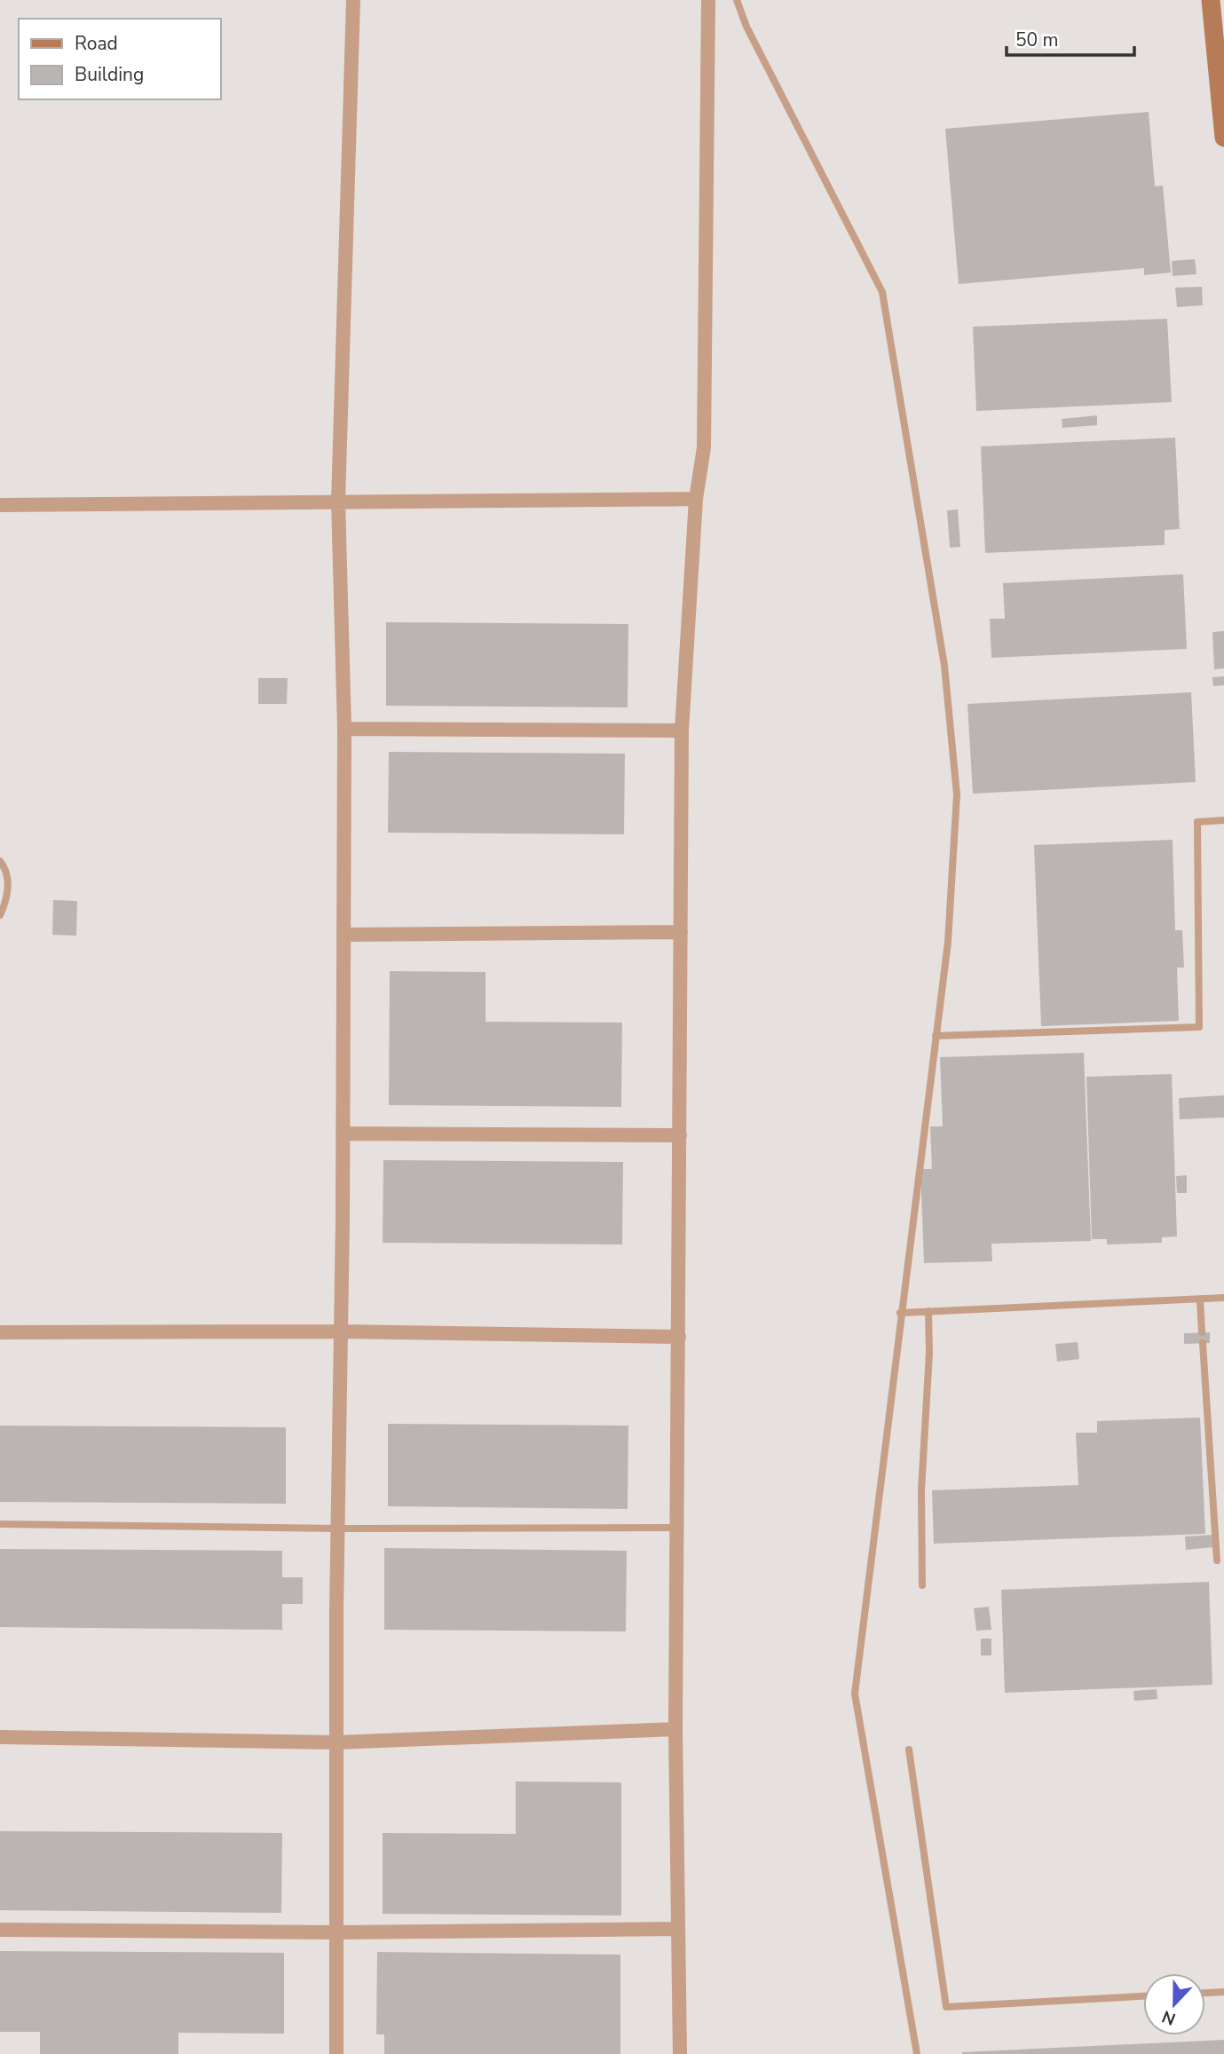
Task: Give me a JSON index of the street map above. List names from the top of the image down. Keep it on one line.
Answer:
{"legend":["Road","Building"],"scale_bar":"50 m","north":"bottom"}
